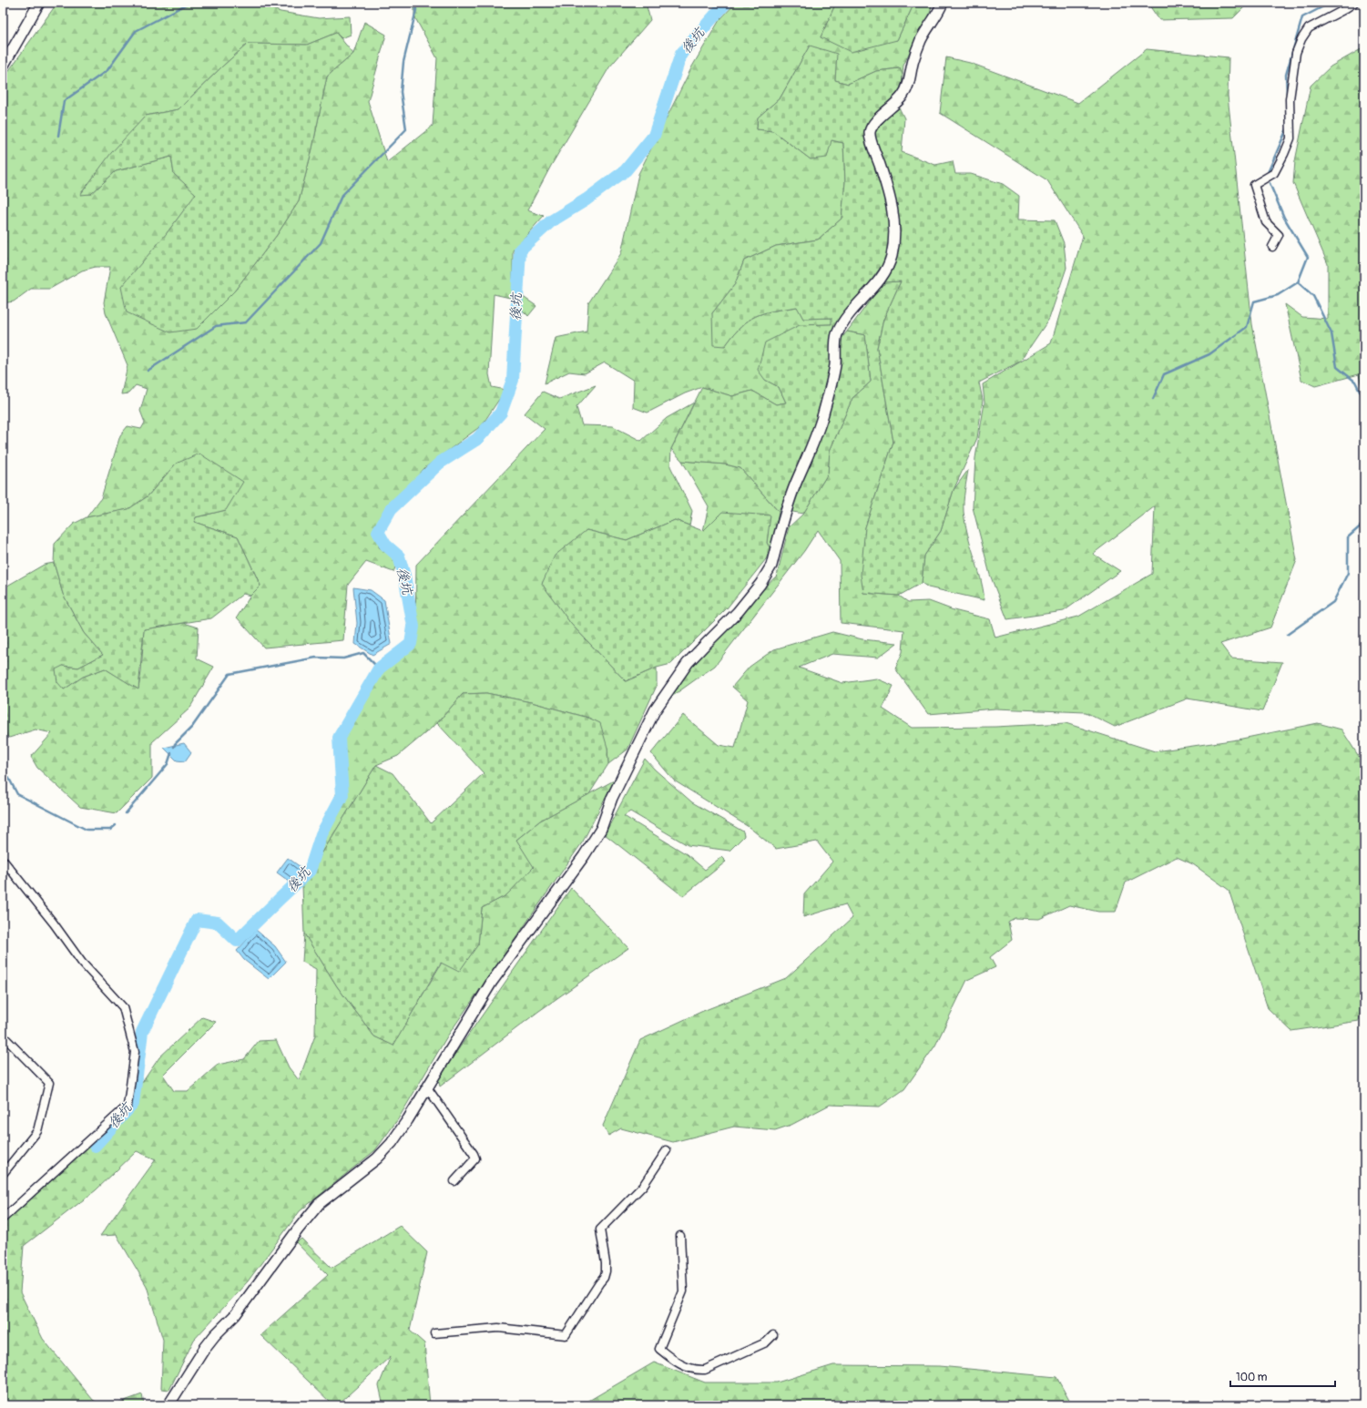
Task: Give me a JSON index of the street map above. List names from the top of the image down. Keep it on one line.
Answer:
{"water":["後坑"],"scale_bar":"100 m"}
